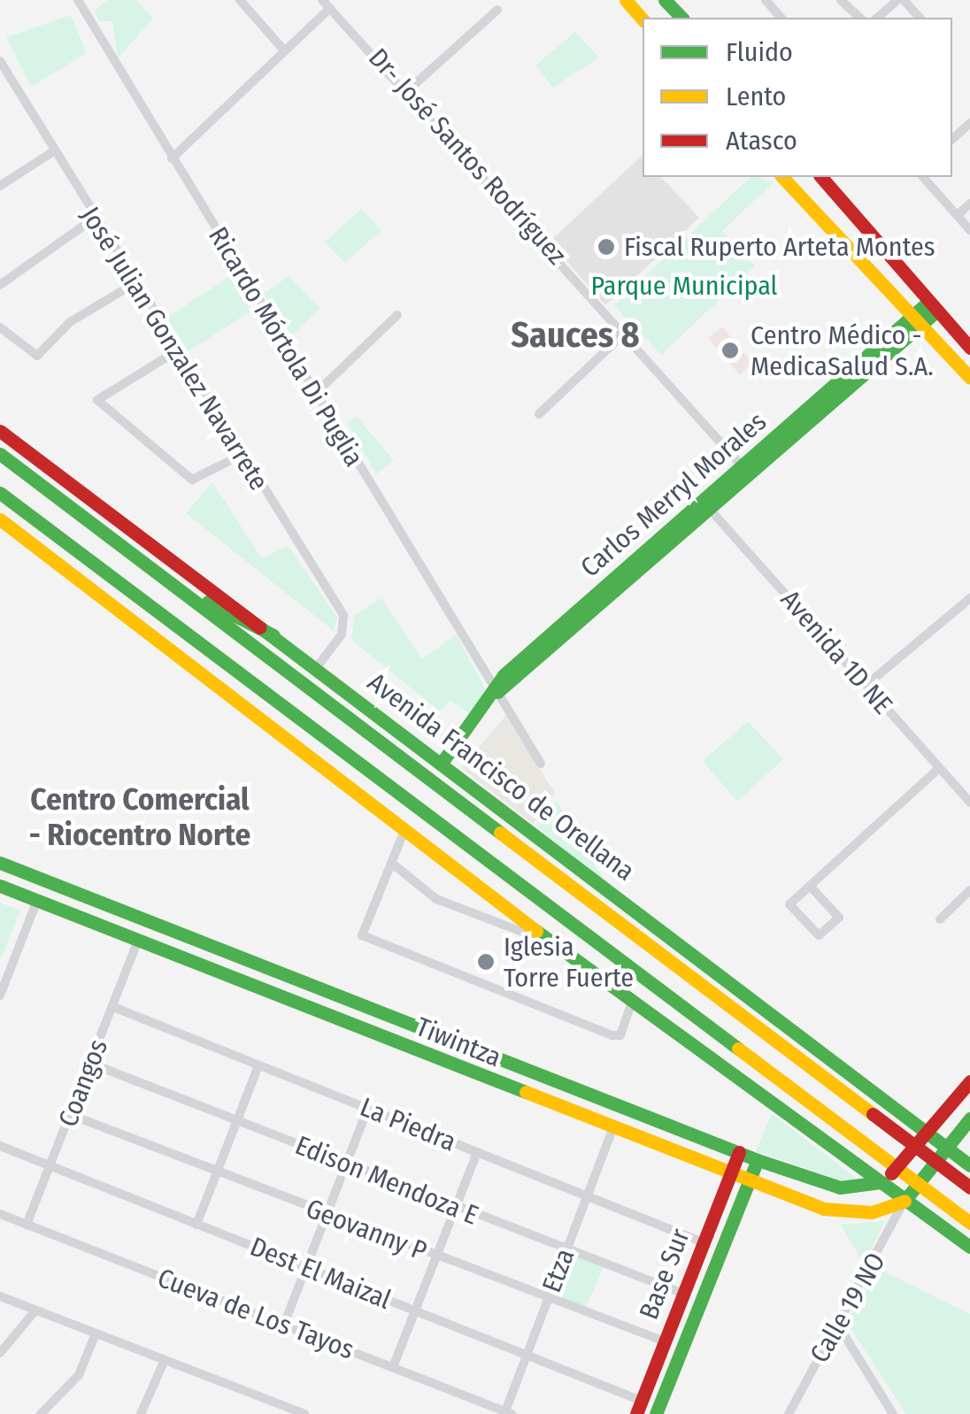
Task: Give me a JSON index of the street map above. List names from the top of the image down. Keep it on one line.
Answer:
{"streets":{"main road":["Carlos Merryl Morales","Avenida Francisco de Orellana","Tiwintza","Base Sur"],"street":["Dr- José Santos Rodríguez","Ricardo Mórtola Di Puglia","José Julian Gonzalez Navarrete","Avenida 1D NE","Coangos","La Piedra","Edison Mendoza E","Geovanny P","Etza","Dest El Maizal","Calle 19 NO","Cueva de Los Tayos"]},"crossings":[["Dr- José Santos Rodríguez","Carlos Merryl Morales"],["Ricardo Mórtola Di Puglia","Carlos Merryl Morales"],["José Julian Gonzalez Navarrete","Avenida Francisco de Orellana"],["Carlos Merryl Morales","Avenida 1D NE"],["Carlos Merryl Morales","Avenida Francisco de Orellana"],["Tiwintza","Coangos"],["Tiwintza","Etza"],["Tiwintza","Base Sur"],["Tiwintza","Calle 19 NO"],["Coangos","La Piedra"],["Coangos","Edison Mendoza E"],["Coangos","Geovanny P"],["Coangos","Dest El Maizal"],["Coangos","Cueva de Los Tayos"],["La Piedra","Etza"],["La Piedra","Base Sur"],["Edison Mendoza E","Etza"],["Edison Mendoza E","Base Sur"],["Geovanny P","Etza"],["Geovanny P","Base Sur"],["Etza","Dest El Maizal"],["Etza","Cueva de Los Tayos"],["Dest El Maizal","Base Sur"]],"districts":["Sauces 8","Centro Comercial - Riocentro Norte"],"parks":["Parque Municipal"],"places":["Fiscal Ruperto Arteta Montes","Centro Médico - MedicaSalud S.A.","Iglesia Torre Fuerte"],"legend":["Fluido","Lento","Atasco"]}
